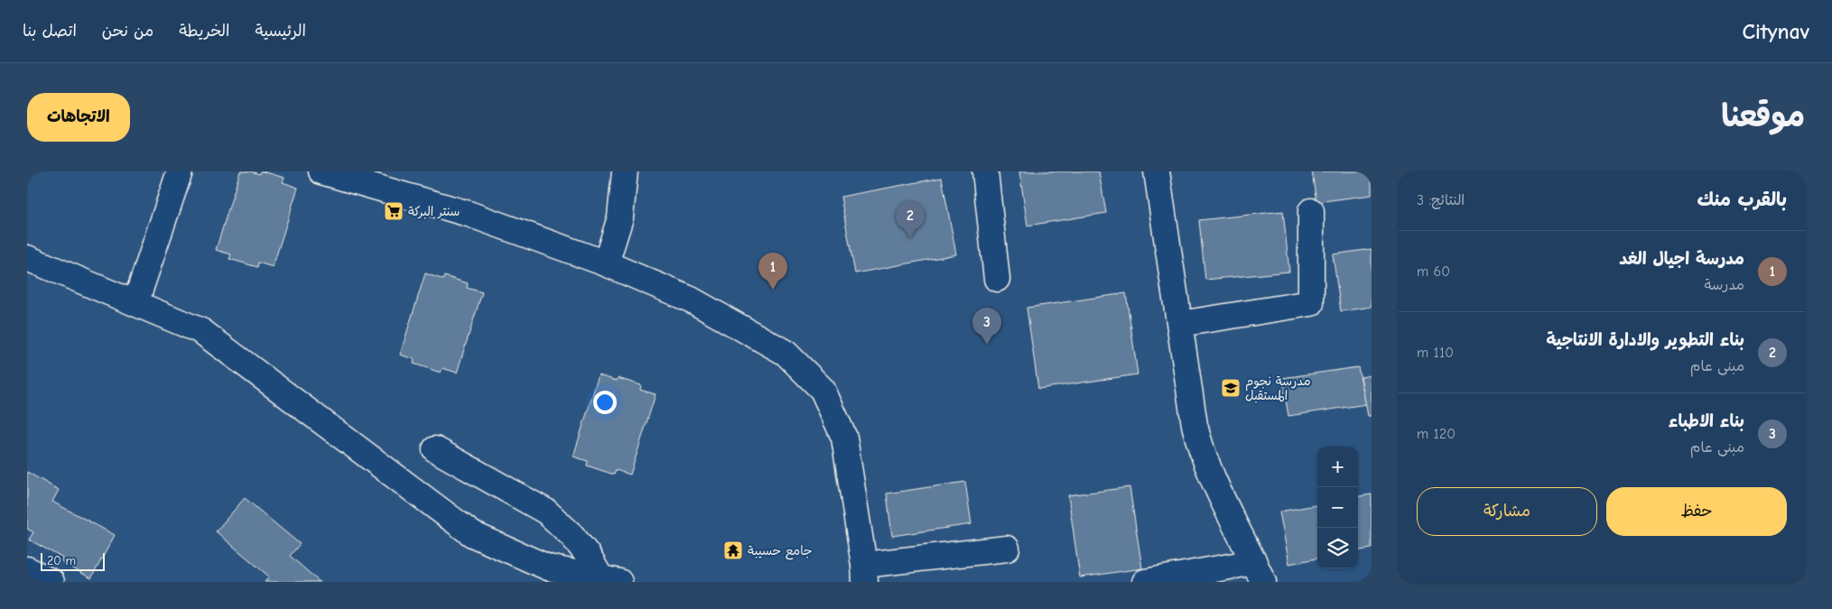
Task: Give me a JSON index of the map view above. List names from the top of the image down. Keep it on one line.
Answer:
{"places":{"supermarket":["سنتر البركة"],"school or university":["مدرسة نجوم المستقبل"],"temple":["جامع حسيبة"]},"scale_bar":"20 m","page":{"header":"Citynav","nav":["الرئيسية","الخريطة","من نحن","اتصل بنا"],"title":"موقعنا","buttons":["الاتجاهات",["حفظ","مشاركة"]],"heading":["بالقرب منك","النتائج: 3"],"pins":["2","1","3"],"list":[{"mark":"1","name":"مدرسة اجيال الغد","note":"مدرسة","value":"60 m"},{"mark":"2","name":"بناء التطوير والادارة الانتاجية","note":"مبنى عام","value":"110 m"},{"mark":"3","name":"بناء الاطباء","note":"مبنى عام","value":"120 m"}],"map_buttons":["+","−"],"scale":"20 m"}}
